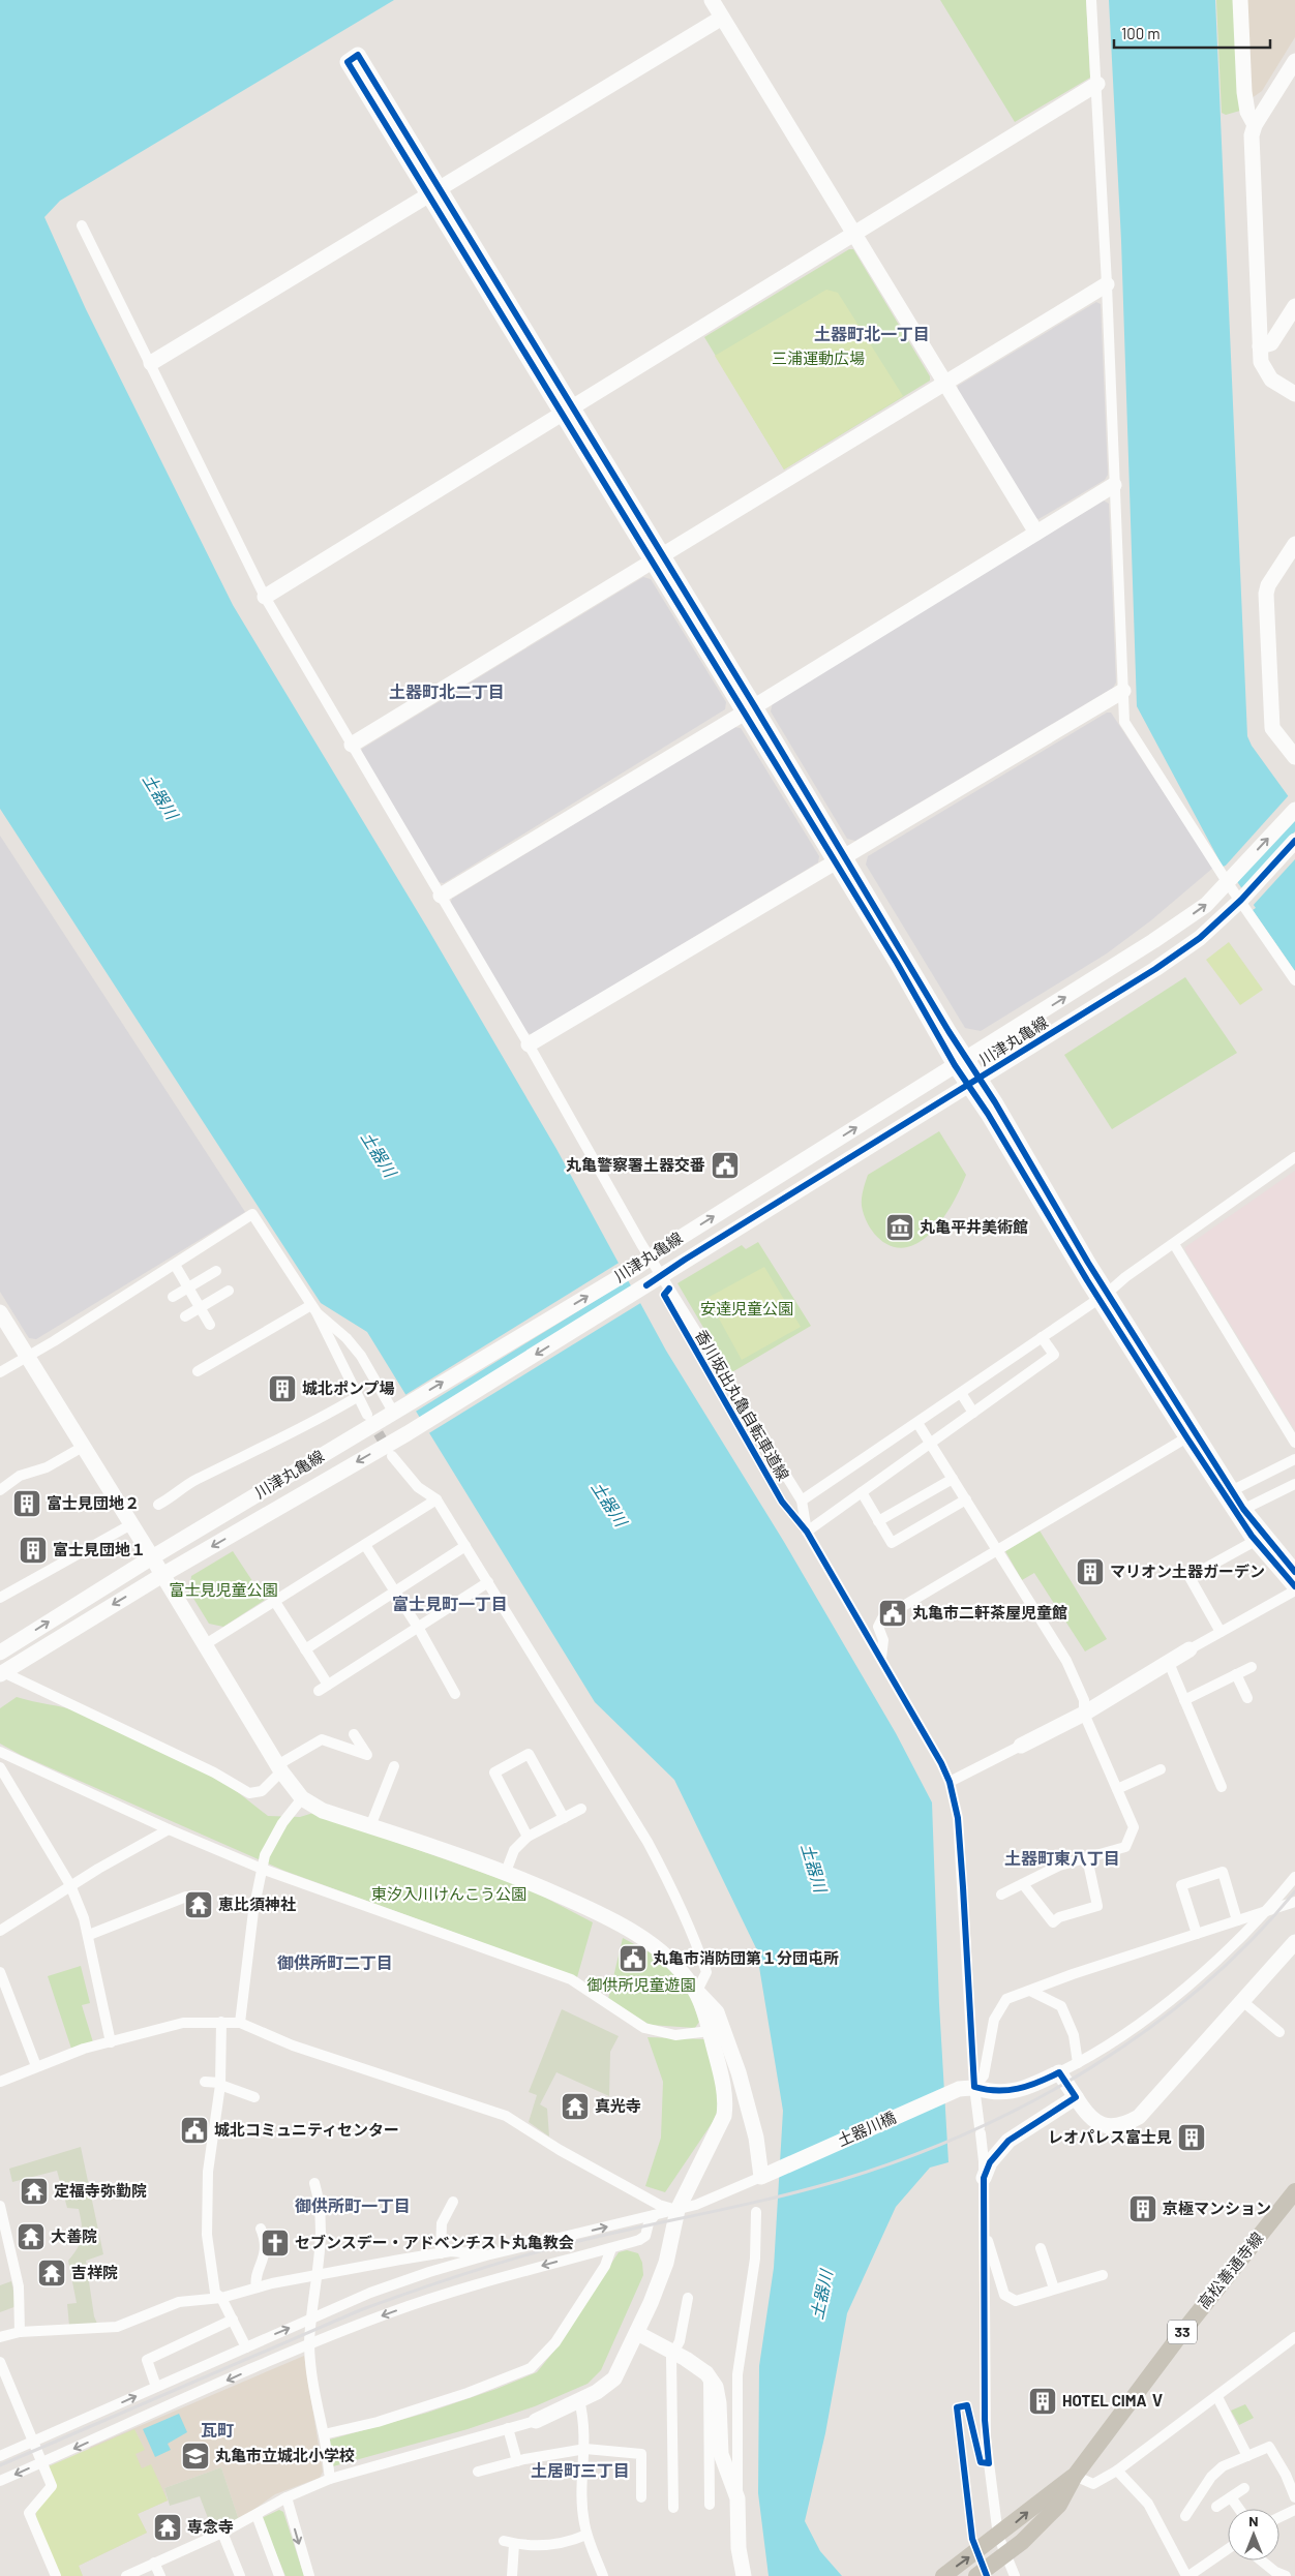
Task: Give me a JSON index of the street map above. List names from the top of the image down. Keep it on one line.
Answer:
{"streets":{"main road":["高松善通寺線","33"],"street":["川津丸亀線","土器川橋"],"cycle path":["香川坂出丸亀自転車道線"]},"districts":["土器町北一丁目","土器町北二丁目","富士見町一丁目","土器町東八丁目","御供所町二丁目","御供所町一丁目","瓦町","土居町三丁目"],"water":["土器川"],"parks":["三浦運動広場","安達児童公園","富士見児童公園","東汐入川けんこう公園","御供所児童遊園"],"places":{"public building":["丸亀警察署土器交番","丸亀市二軒茶屋児童館","丸亀市消防団第１分団屯所","城北コミュニティセンター"],"museum":["丸亀平井美術館"],"building":["城北ポンプ場","富士見団地２","富士見団地１","マリオン土器ガーデン","レオパレス富士見","京極マンション","HOTEL CIMA Ⅴ"],"temple":["恵比須神社","真光寺","定福寺弥勤院","大善院","吉祥院","専念寺"],"church":["セブンスデー・アドベンチスト丸亀教会"],"school or university":["丸亀市立城北小学校"]},"scale_bar":"100 m","north":"top"}
